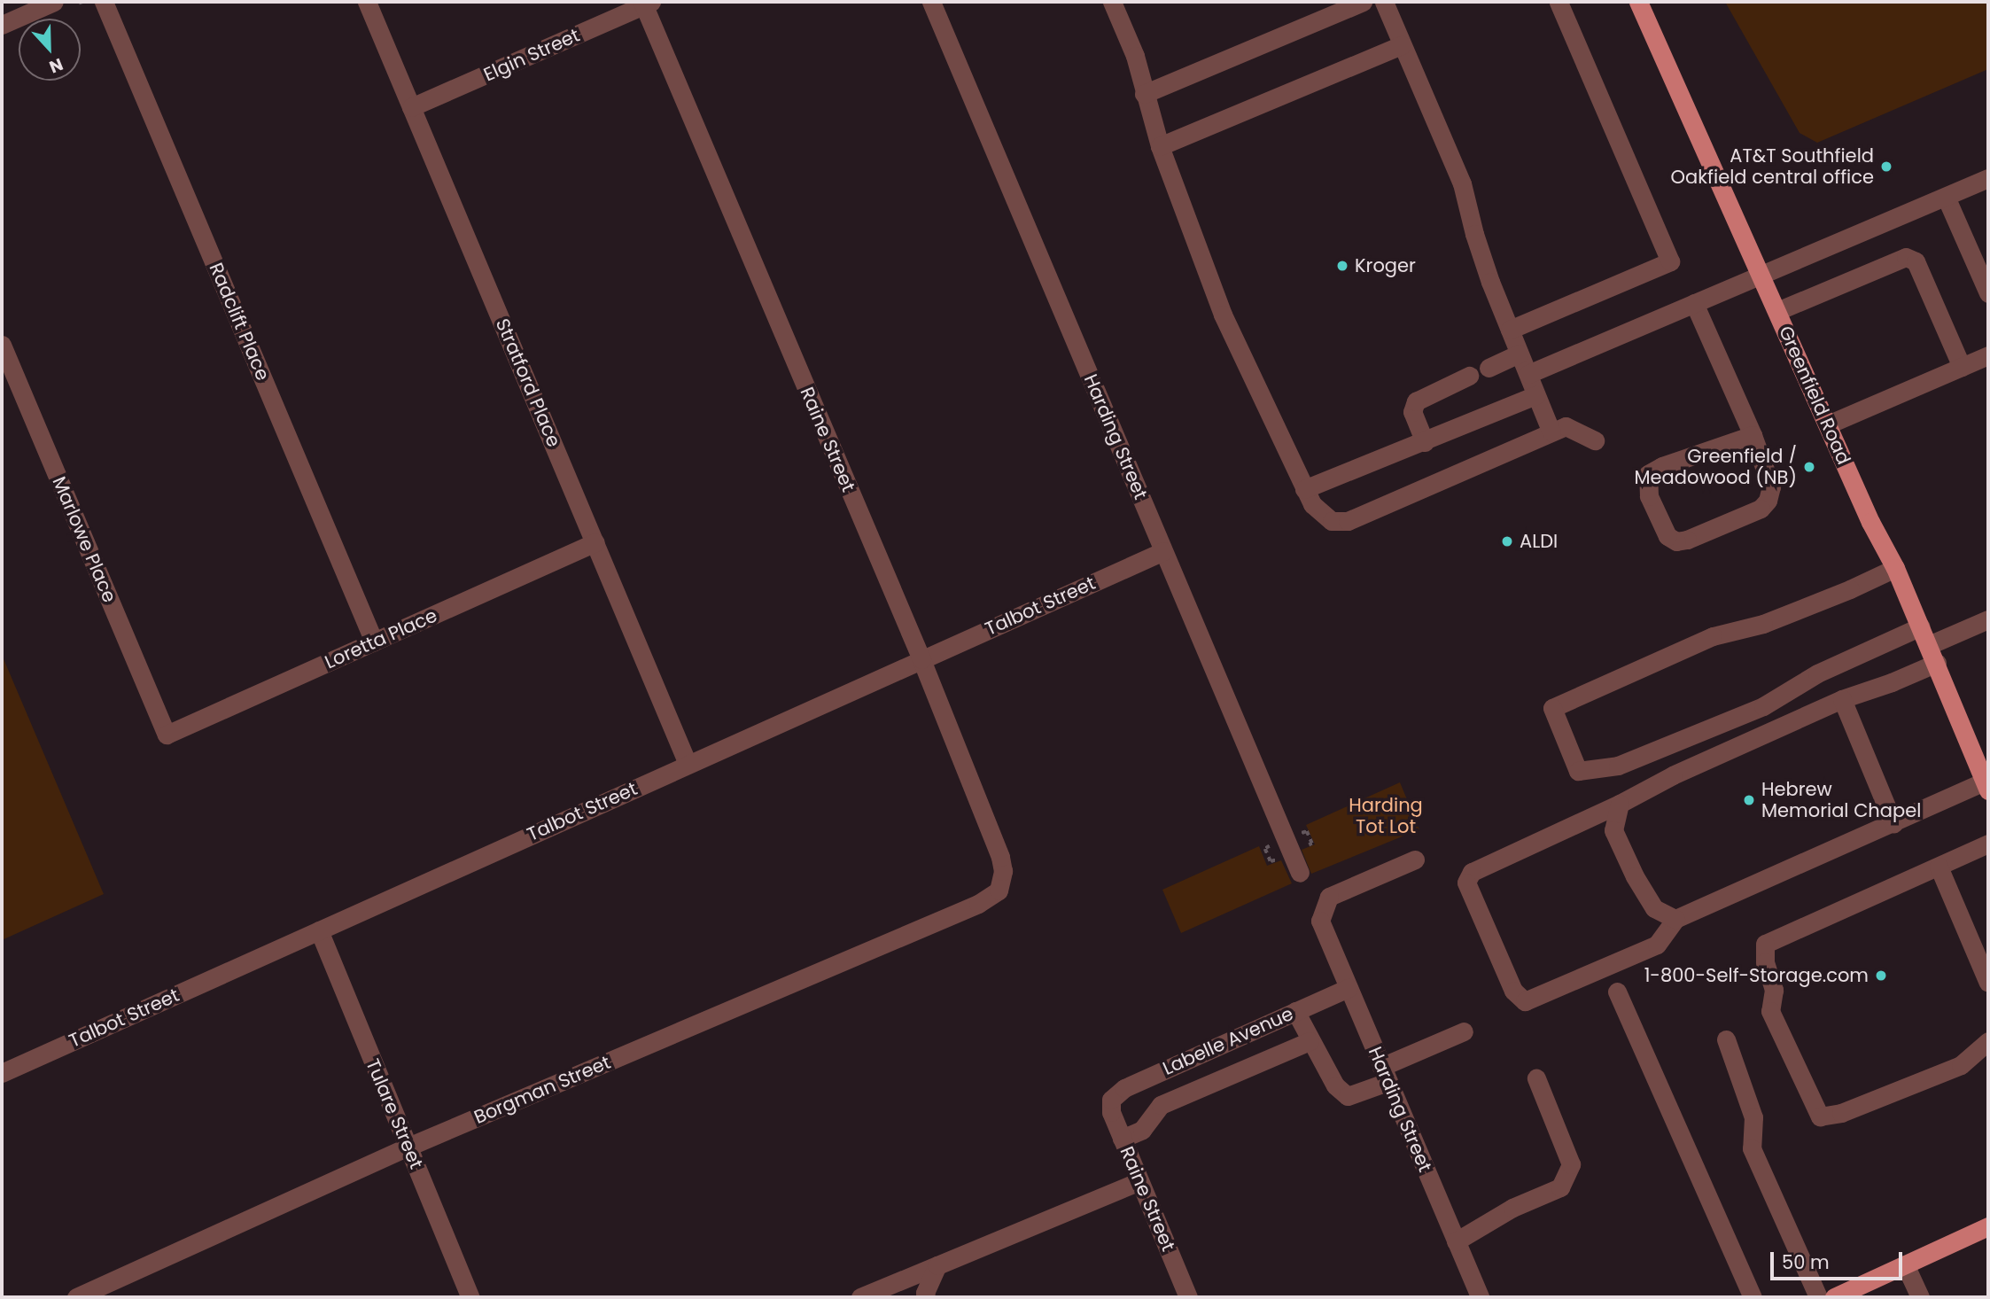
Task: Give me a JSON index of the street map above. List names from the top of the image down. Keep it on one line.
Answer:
{"streets":{"main road":["Greenfield Road"],"street":["Elgin Street","Radclift Place","Stratford Place","Harding Street","Raine Street","Marlowe Place","Talbot Street","Loretta Place","Labelle Avenue","Borgman Street","Tulare Street"]},"crossings":[["Elgin Street","Stratford Place"],["Elgin Street","Raine Street"],["Radclift Place","Loretta Place"],["Stratford Place","Talbot Street"],["Stratford Place","Loretta Place"],["Harding Street","Talbot Street"],["Harding Street","Labelle Avenue"],["Raine Street","Talbot Street"],["Raine Street","Labelle Avenue"],["Raine Street","Borgman Street"],["Marlowe Place","Loretta Place"],["Talbot Street","Tulare Street"],["Borgman Street","Tulare Street"]],"parks":["Harding Tot Lot"],"places":["AT&T Southfield Oakfield central office","Kroger","Greenfield / Meadowood (NB)","ALDI","Hebrew Memorial Chapel","1-800-Self-Storage.com"],"scale_bar":"50 m","north":"bottom"}
